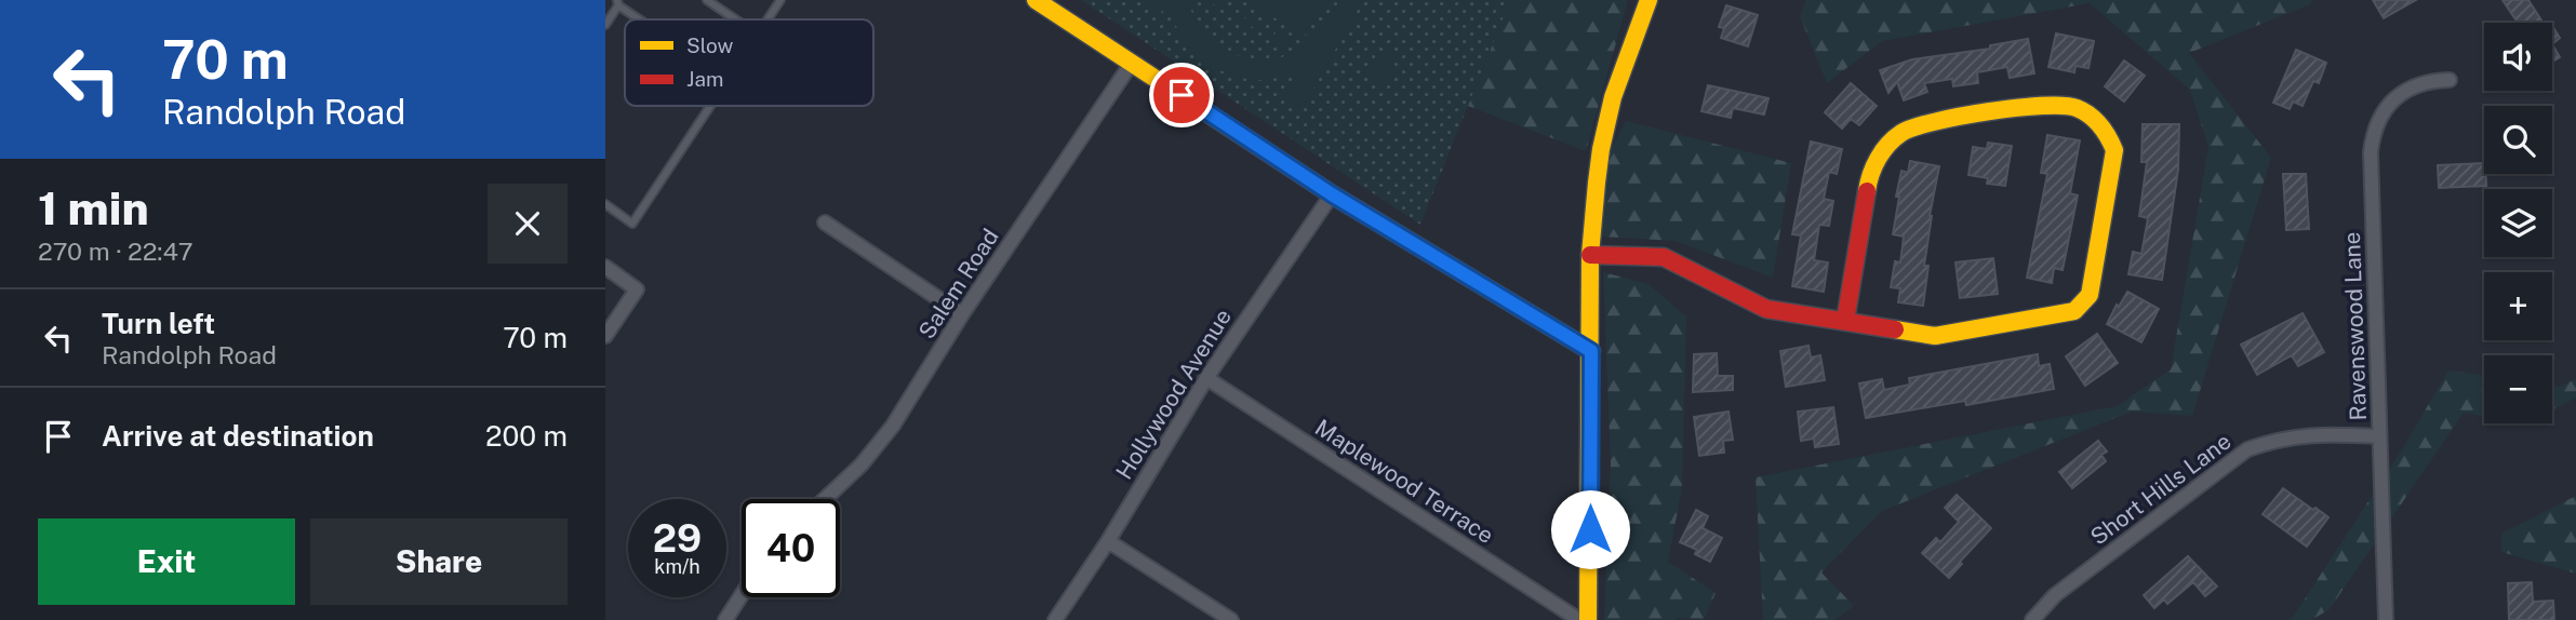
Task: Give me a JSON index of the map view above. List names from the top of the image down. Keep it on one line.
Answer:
{"streets":{"street":["Salem Road","Ravenswood Lane","Hollywood Avenue","Maplewood Terrace","Short Hills Lane"]},"crossings":[["Ravenswood Lane","Short Hills Lane"],["Hollywood Avenue","Maplewood Terrace"]],"legend":["Slow","Jam"],"page":{"turn":["70 m","Randolph Road"],"map_buttons":["+","−"],"heading":["1 min","270 m · 22:47"],"list":[{"name":"Turn left","note":"Randolph Road","value":"70 m"},{"name":"Arrive at destination","value":"200 m"}],"speed":"29 km/h","limit":"40","buttons":["Exit","Share"]}}
